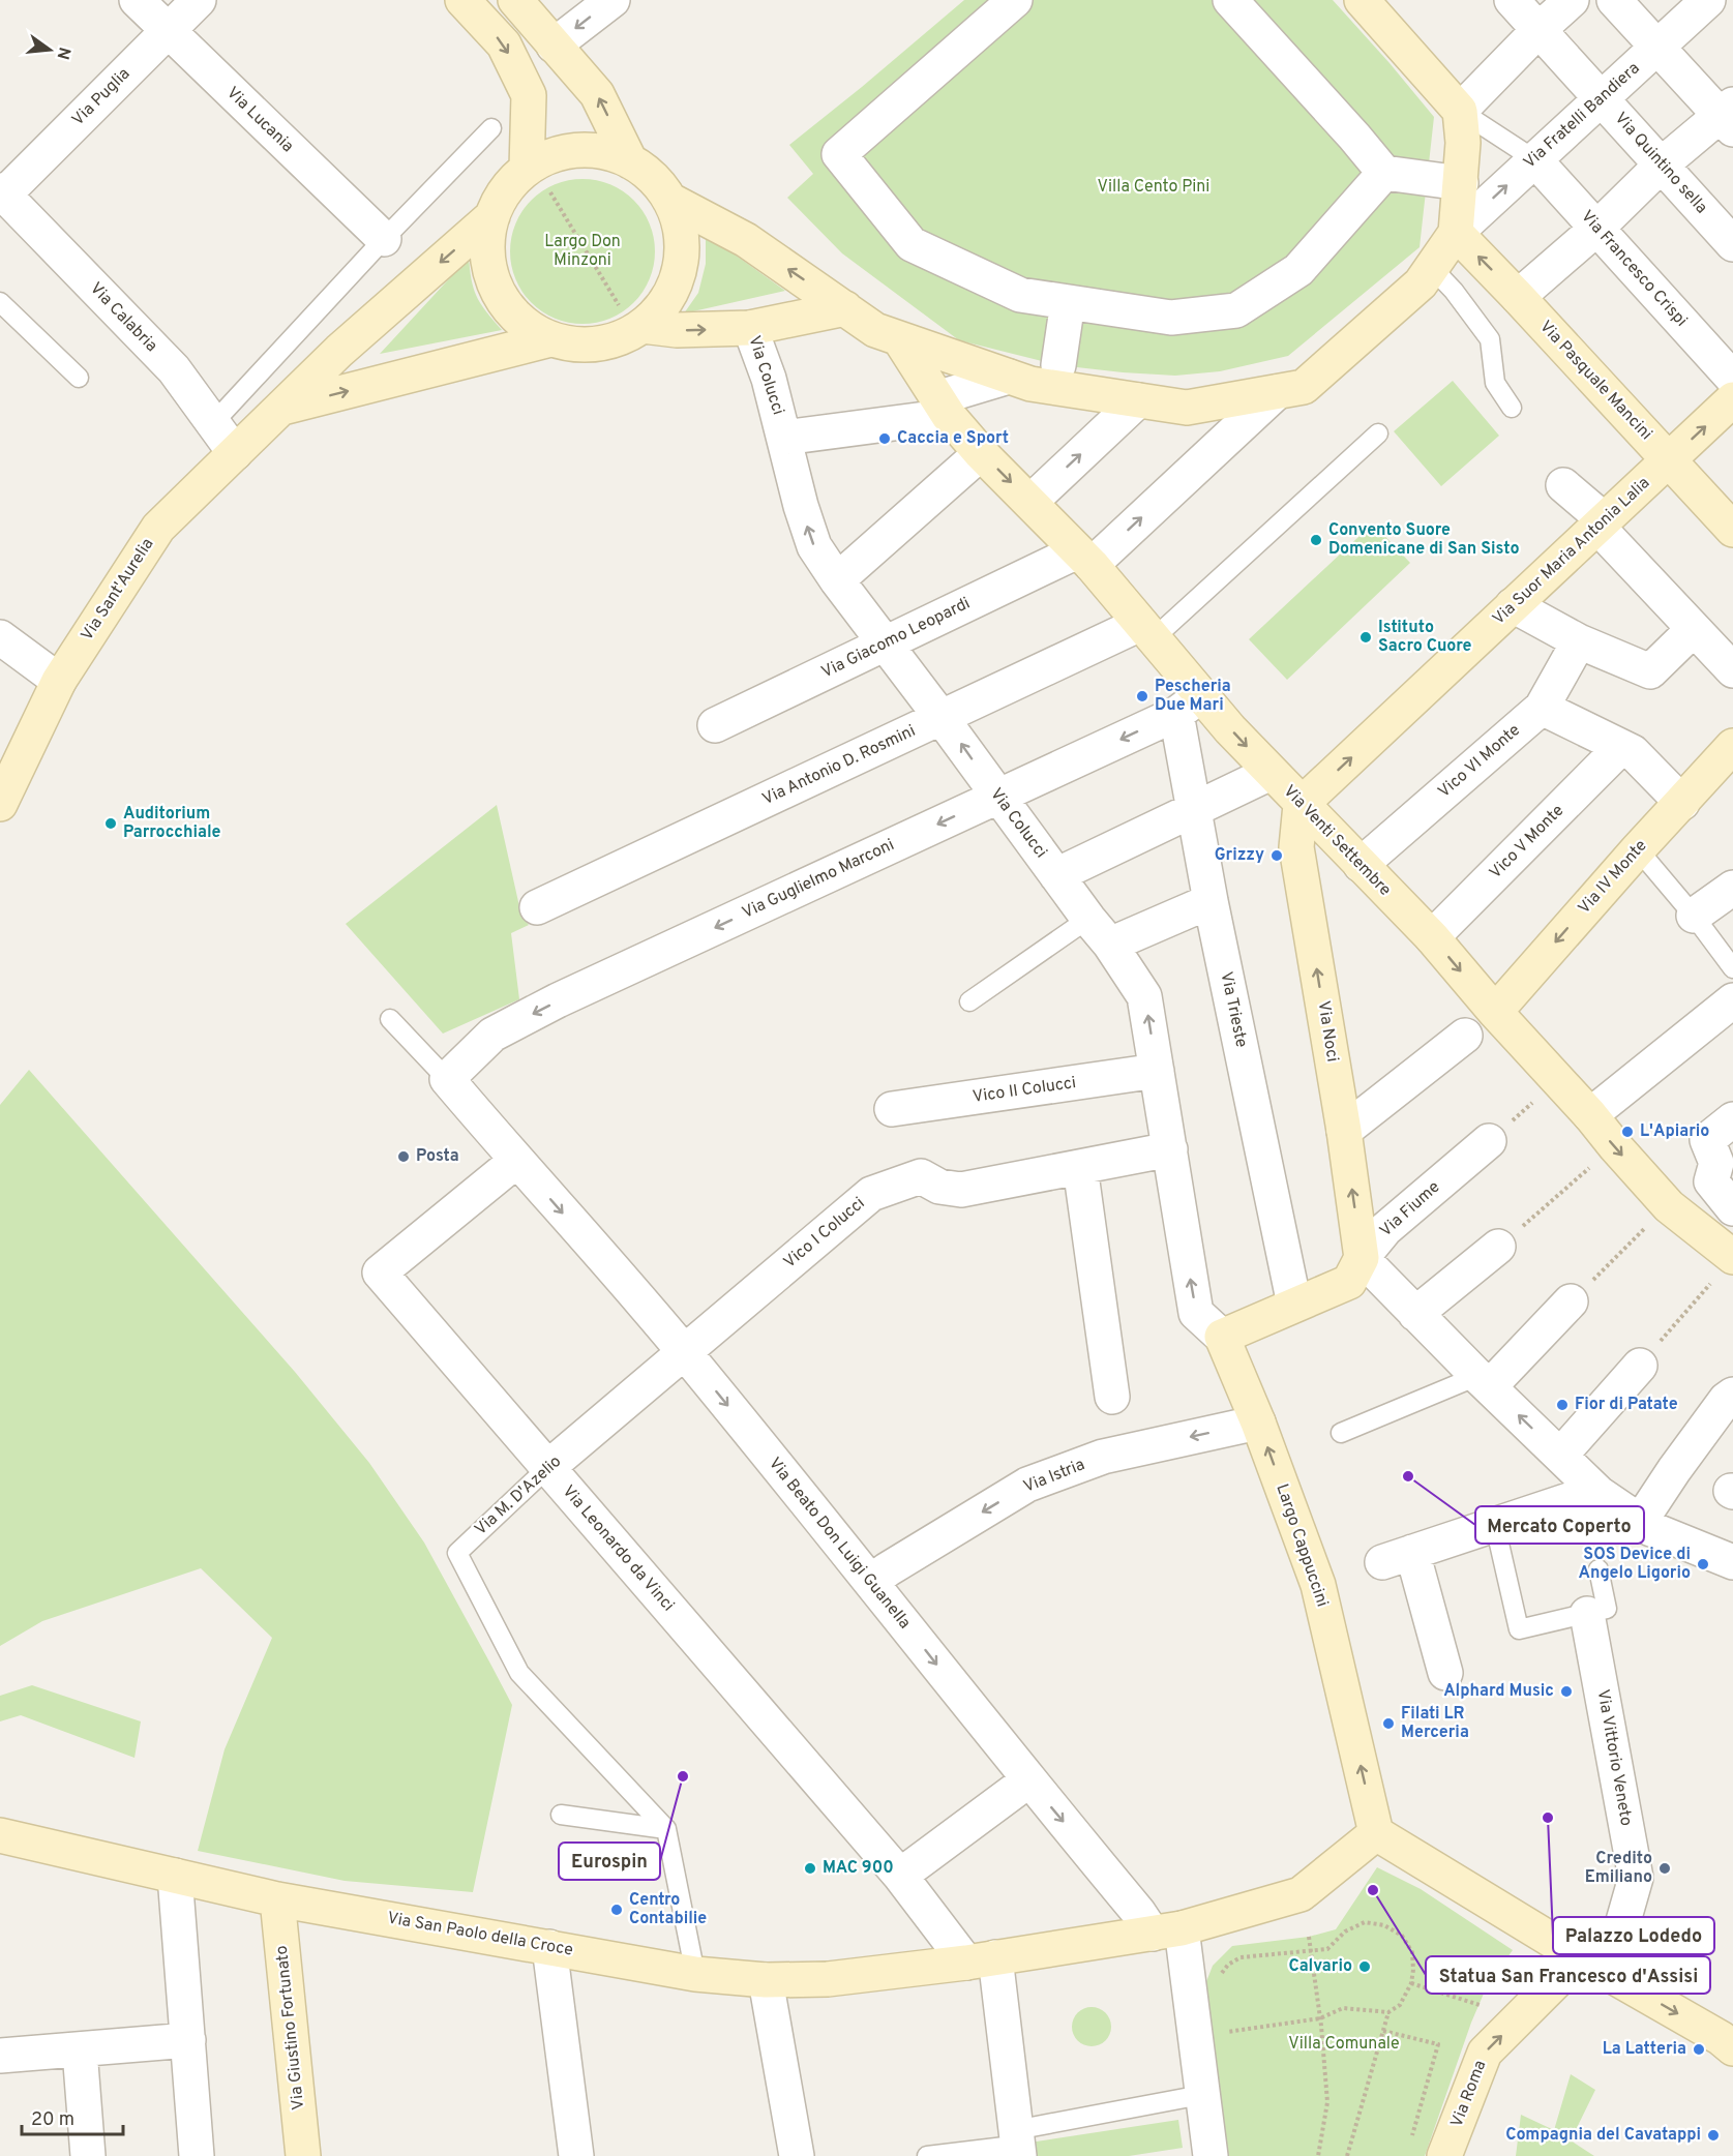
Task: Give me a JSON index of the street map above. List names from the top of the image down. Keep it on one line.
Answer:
{"streets":{"street":["Via Puglia","Via Fratelli Bandiera","Via Lucania","Via Quintino sella","Via Francesco Crispi","Via Calabria","Via Colucci","Via Pasquale Mancini","Via Suor Maria Antonia Lalia","Via Sant'Aurelia","Via Giacomo Leopardi","Vico VI Monte","Via Antonio D. Rosmini","Via Venti Settembre","Vico V Monte","Via IV Monte","Via Guglielmo Marconi","Via Trieste","Via Noci","Vico II Colucci","Via Fiume","Vico I Colucci","Via Istria","Via M. D'Azelio","Via Beato Don Luigi Guanella","Largo Cappuccini","Via Leonardo da Vinci","Via Vittorio Veneto","Via San Paolo della Croce","Via Giustino Fortunato","Via Roma"]},"crossings":[["Via Puglia","Via Lucania"],["Via Puglia","Via Calabria"],["Via Fratelli Bandiera","Via Quintino sella"],["Via Fratelli Bandiera","Via Francesco Crispi"],["Via Fratelli Bandiera","Via Pasquale Mancini"],["Via Calabria","Via Sant'Aurelia"],["Via Colucci","Via Giacomo Leopardi"],["Via Colucci","Via Antonio D. Rosmini"],["Via Colucci","Via Guglielmo Marconi"],["Via Colucci","Vico II Colucci"],["Via Colucci","Via Fiume"],["Via Colucci","Vico I Colucci"],["Via Colucci","Largo Cappuccini"],["Via Pasquale Mancini","Via Suor Maria Antonia Lalia"],["Via Suor Maria Antonia Lalia","Via Venti Settembre"],["Via Suor Maria Antonia Lalia","Via Noci"],["Via Giacomo Leopardi","Via Venti Settembre"],["Vico VI Monte","Via Venti Settembre"],["Via Antonio D. Rosmini","Via Venti Settembre"],["Via Venti Settembre","Vico V Monte"],["Via Venti Settembre","Via IV Monte"],["Via Venti Settembre","Via Guglielmo Marconi"],["Via Venti Settembre","Via Trieste"],["Via Venti Settembre","Via Noci"],["Via Guglielmo Marconi","Via Trieste"],["Via Guglielmo Marconi","Via Beato Don Luigi Guanella"],["Via Trieste","Via Fiume"],["Via Noci","Via Fiume"],["Via Fiume","Largo Cappuccini"],["Vico I Colucci","Via M. D'Azelio"],["Vico I Colucci","Via Beato Don Luigi Guanella"],["Via Istria","Via Beato Don Luigi Guanella"],["Via Istria","Largo Cappuccini"],["Via M. D'Azelio","Via Beato Don Luigi Guanella"],["Via M. D'Azelio","Via Leonardo da Vinci"],["Via Beato Don Luigi Guanella","Via Leonardo da Vinci"],["Via Beato Don Luigi Guanella","Via San Paolo della Croce"],["Largo Cappuccini","Via San Paolo della Croce"],["Via Leonardo da Vinci","Via San Paolo della Croce"],["Via Vittorio Veneto","Via Roma"],["Via San Paolo della Croce","Via Giustino Fortunato"]],"one_way":["Via Suor Maria Antonia Lalia","Via Sant'Aurelia","Via Noci","Via Istria","Via Beato Don Luigi Guanella","Largo Cappuccini","Via Roma"],"parks":["Villa Cento Pini","Largo Don Minzoni","Villa Comunale"],"places":["Caccia e Sport","Convento Suore Domenicane di San Sisto","Istituto Sacro Cuore","Pescheria Due Mari","Auditorium Parrocchiale","Grizzy","L'Apiario","Posta","Fior di Patate","Mercato Coperto","SOS Device di Angelo Ligorio","Alphard Music","Filati LR Merceria","Eurospin","Palazzo Lodedo","MAC 900","Credito Emiliano","Statua San Francesco d'Assisi","Centro Contabilie","Calvario","La Latteria","Compagnia del Cavatappi"],"scale_bar":"20 m","north":"right"}
